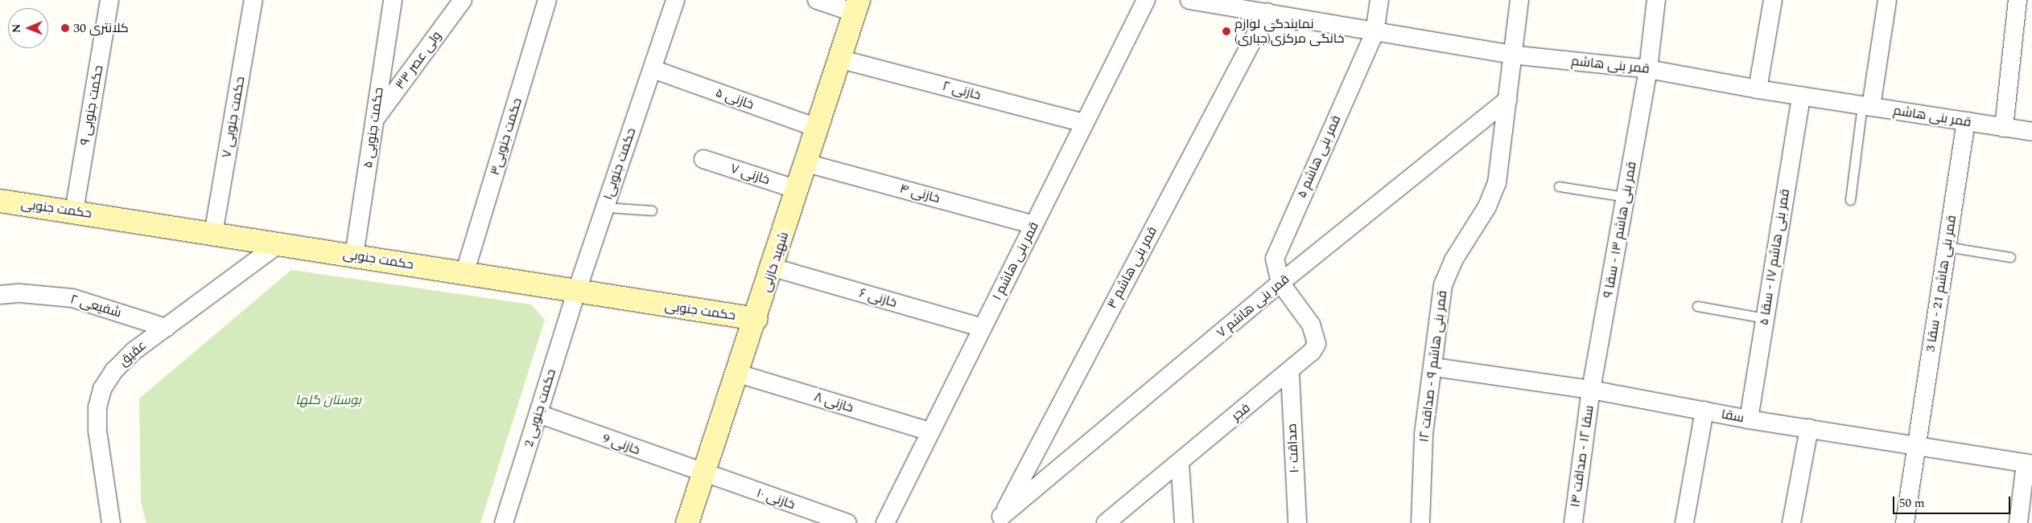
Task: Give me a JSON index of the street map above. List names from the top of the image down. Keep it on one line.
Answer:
{"streets":{"street":["ولی عصر ۳۳","قمر بنی هاشم","خازنی ۲","خازنی ۵","حکمت جنوبی ۹","حکمت جنوبی ۷","حکمت جنوبی ۵","حکمت جنوبی۳","قمر بنی هاشم ۵","حکمت جنوبی۱","خازنی ۷","خازنی ۴","حکمت جنوبی","قمر بنی هاشم ۱۳ - سقا ۹","قمر بنی هاشم ۱۷ - سقا ۵","قمر بنی هاشم ۱","شهید خازنی","قمر بنی هاشم ۳","قمر بنی هاشم 21 - سقا 3","خازنی ۶","شفیعی ۲","قمر بنی هاشم ۷","عقیق","قمر بنی هاشم ۹ - صداقت ۱۲","خازنی ۸","حکمت جنوبی 2","فجر","سقا","خازنی 9","صداقت ۱۰","سقا ۱۲ - صداقت ۱۴","خازنی ۱۰"]},"crossings":[["ولی عصر ۳۳","حکمت جنوبی ۵"],["قمر بنی هاشم","قمر بنی هاشم ۵"],["قمر بنی هاشم","قمر بنی هاشم ۱۳ - سقا ۹"],["قمر بنی هاشم","قمر بنی هاشم ۱۷ - سقا ۵"],["قمر بنی هاشم","قمر بنی هاشم ۳"],["قمر بنی هاشم","قمر بنی هاشم 21 - سقا 3"],["قمر بنی هاشم","قمر بنی هاشم ۹ - صداقت ۱۲"],["خازنی ۲","قمر بنی هاشم ۱"],["خازنی ۲","شهید خازنی"],["خازنی ۵","حکمت جنوبی۱"],["خازنی ۵","شهید خازنی"],["حکمت جنوبی ۹","حکمت جنوبی"],["حکمت جنوبی ۷","حکمت جنوبی"],["حکمت جنوبی ۵","حکمت جنوبی"],["حکمت جنوبی۳","حکمت جنوبی"],["قمر بنی هاشم ۵","قمر بنی هاشم ۷"],["قمر بنی هاشم ۵","فجر"],["حکمت جنوبی۱","حکمت جنوبی"],["حکمت جنوبی۱","حکمت جنوبی 2"],["خازنی ۷","شهید خازنی"],["خازنی ۴","قمر بنی هاشم ۱"],["خازنی ۴","شهید خازنی"],["حکمت جنوبی","شهید خازنی"],["حکمت جنوبی","عقیق"],["حکمت جنوبی","حکمت جنوبی 2"],["قمر بنی هاشم ۱۳ - سقا ۹","سقا"],["قمر بنی هاشم ۱۳ - سقا ۹","سقا ۱۲ - صداقت ۱۴"],["قمر بنی هاشم ۱۷ - سقا ۵","سقا"],["قمر بنی هاشم ۱","خازنی ۶"],["قمر بنی هاشم ۱","خازنی ۸"],["شهید خازنی","خازنی ۶"],["شهید خازنی","خازنی ۸"],["شهید خازنی","خازنی 9"],["شهید خازنی","خازنی ۱۰"],["قمر بنی هاشم ۳","قمر بنی هاشم ۷"],["قمر بنی هاشم 21 - سقا 3","سقا"],["شفیعی ۲","عقیق"],["قمر بنی هاشم ۷","قمر بنی هاشم ۹ - صداقت ۱۲"],["قمر بنی هاشم ۷","فجر"],["قمر بنی هاشم ۹ - صداقت ۱۲","سقا"],["حکمت جنوبی 2","خازنی 9"],["فجر","صداقت ۱۰"],["سقا","سقا ۱۲ - صداقت ۱۴"],["خازنی 9","خازنی ۱۰"]],"parks":["بوستان گلها"],"places":["کلانتری 30","نمایندگی لوازم خانگی مرکزی(جباری)"],"scale_bar":"50 m","north":"left"}
